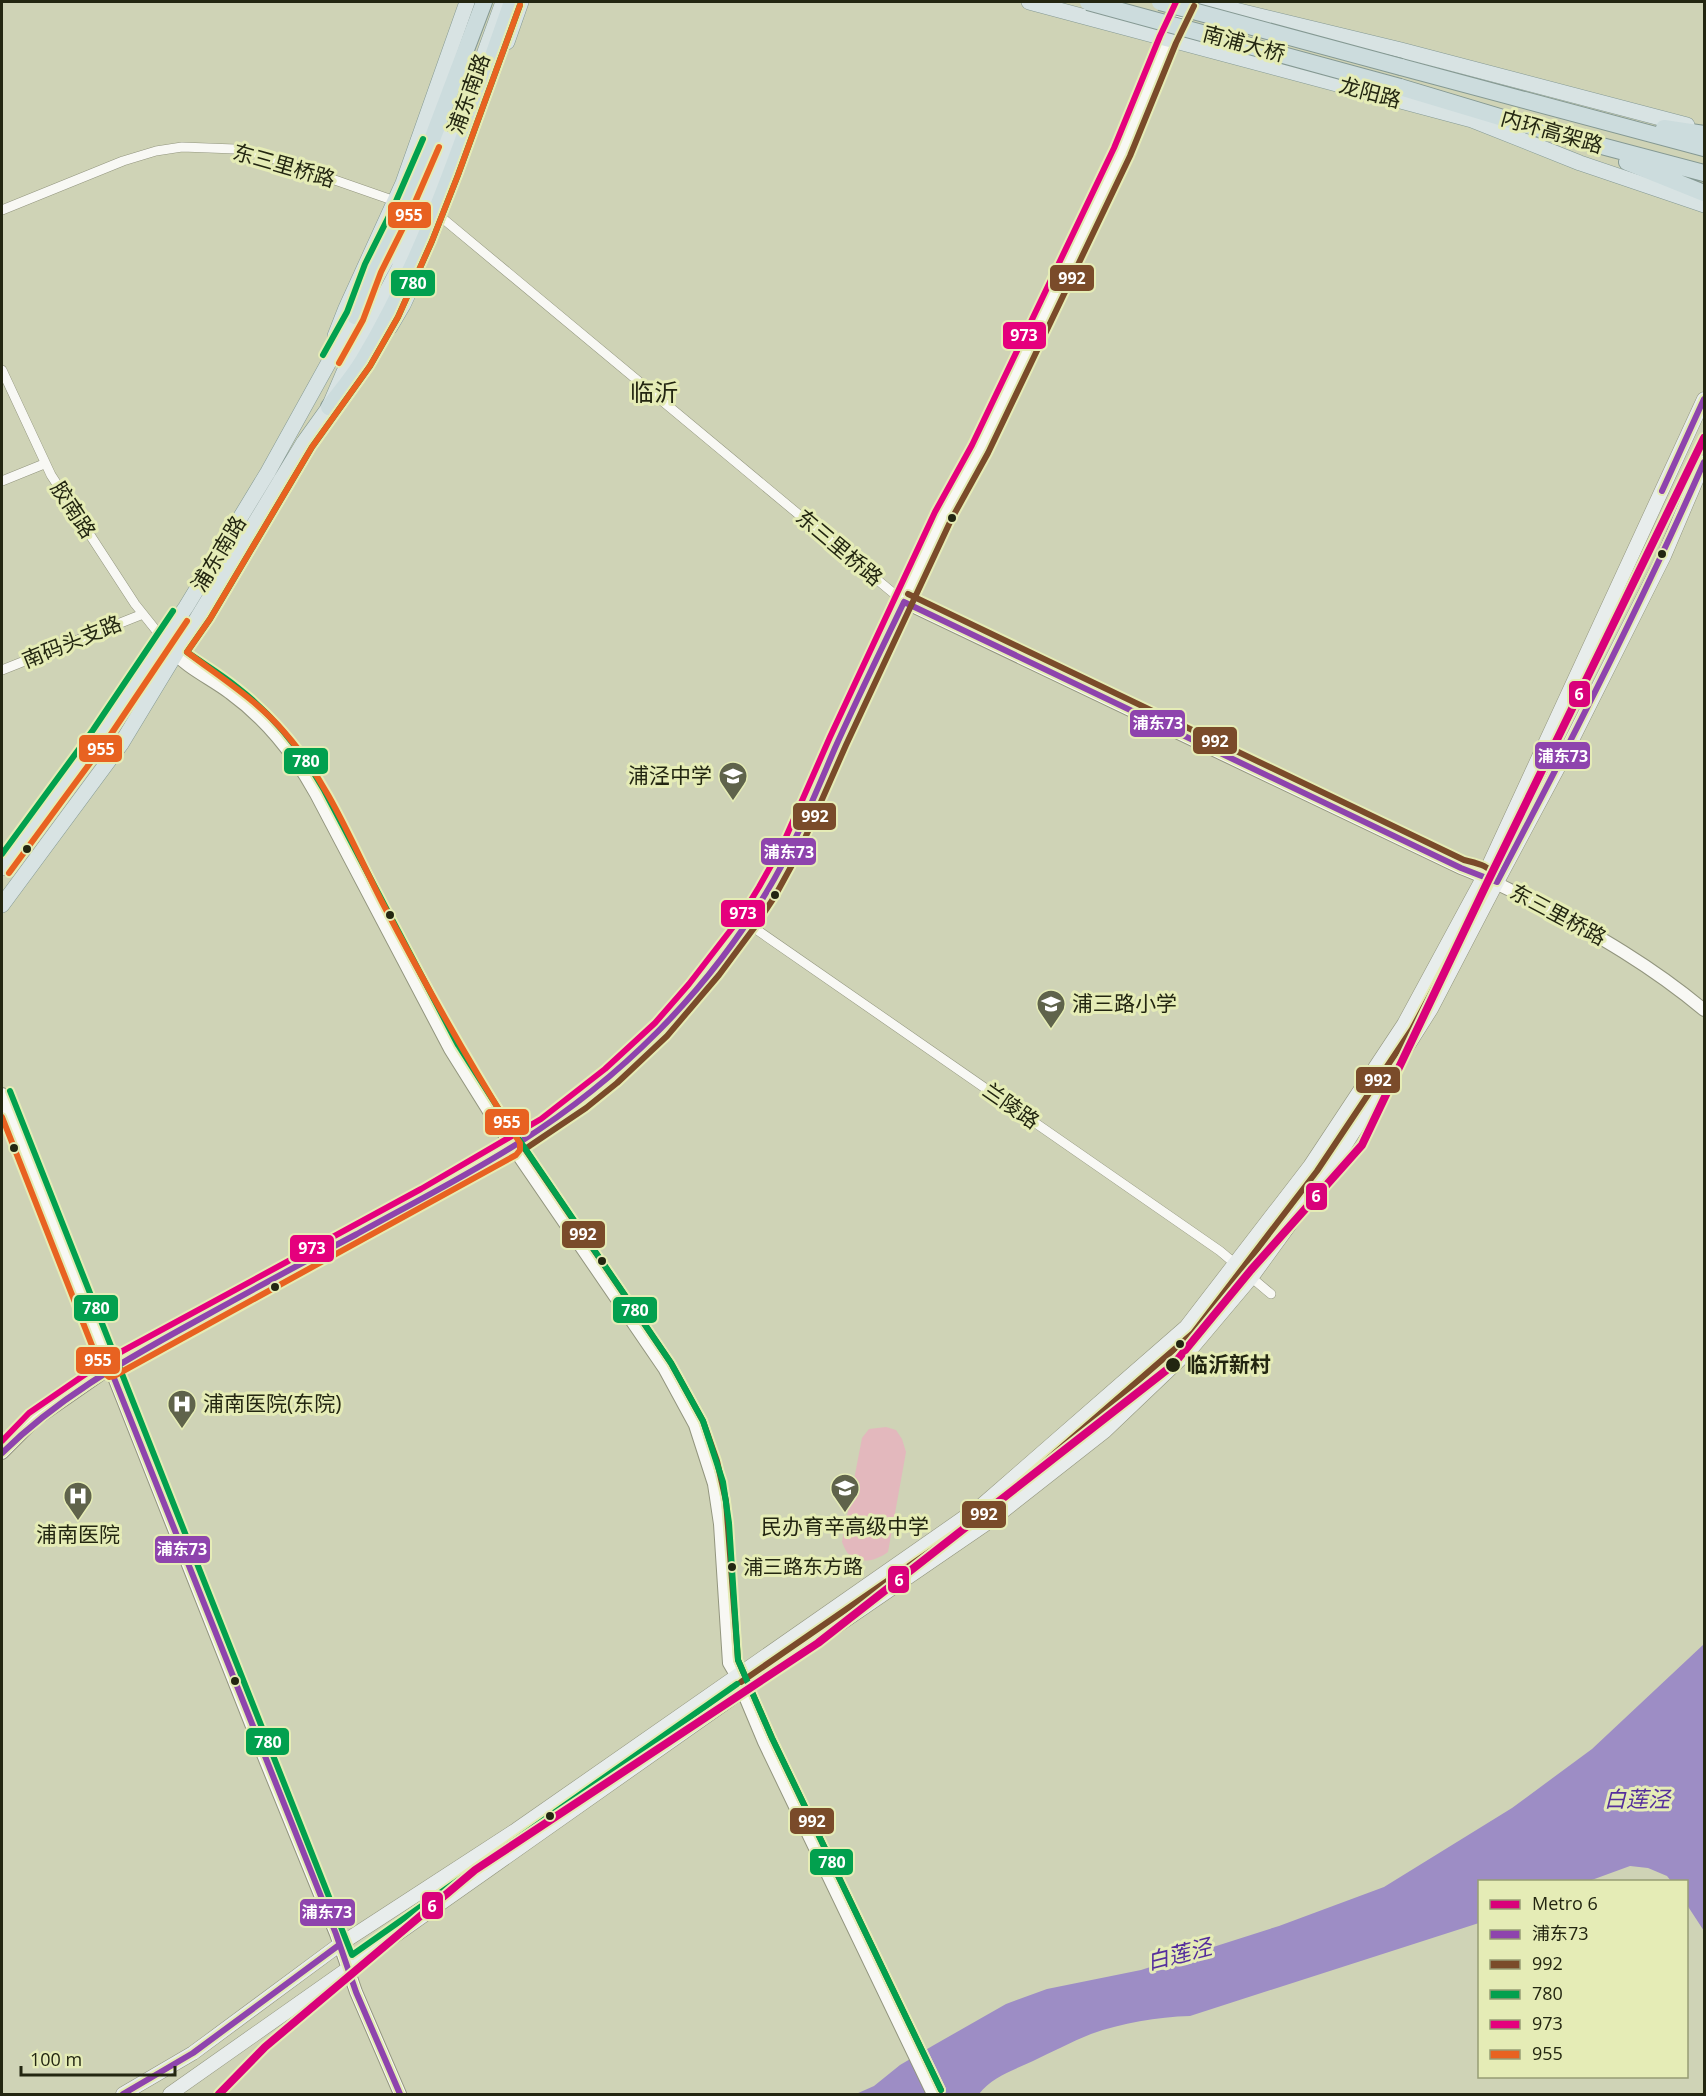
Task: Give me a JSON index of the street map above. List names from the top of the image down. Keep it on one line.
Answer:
{"streets":{"highway":["南浦大桥","内环高架路"],"main road":["龙阳路","浦东南路"],"street":["东三里桥路","胶南路","南码头支路","兰陵路"]},"crossings":[["南浦大桥","内环高架路"],["浦东南路","东三里桥路"],["浦东南路","胶南路"],["胶南路","南码头支路"]],"districts":["临沂"],"water":["白莲泾"],"places":{"school or university":["浦泾中学","浦三路小学","民办育辛高级中学"],"other":["临沂新村","浦三路东方路"],"hospital":["浦南医院(东院)","浦南医院"]},"lines":["transit line 973","transit line 780","transit line 955","transit line 992","transit line 浦东73","metro line 6"],"legend":["Metro 6","浦东73","992","780","973","955"],"scale_bar":"100 m"}
